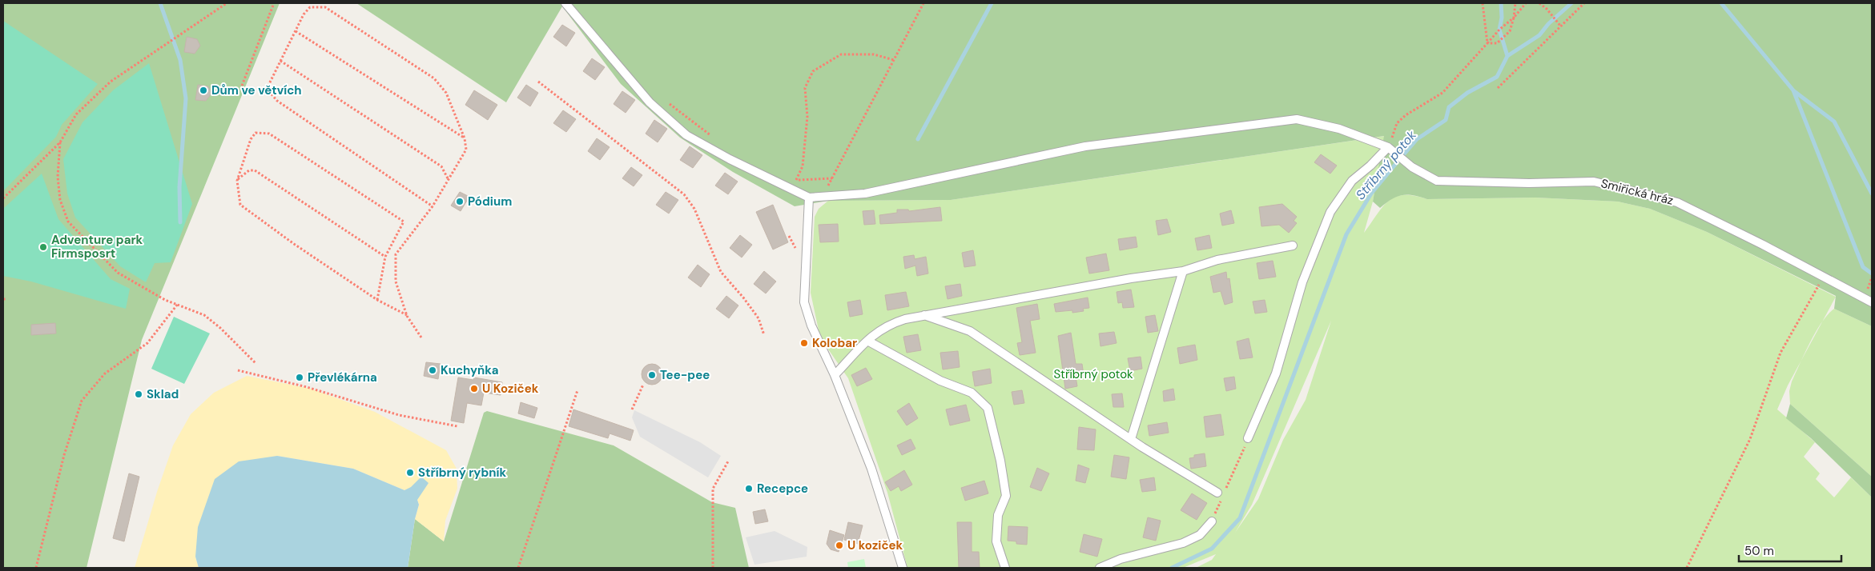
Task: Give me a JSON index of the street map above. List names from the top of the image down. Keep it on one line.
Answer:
{"streets":{"lane":["Smiřická hráz"]},"water":["Stříbrný potok"],"parks":["Stříbrný potok"],"places":["Dům ve větvích","Pódium","Adventure park Firmsposrt","Kolobar","Kuchyňka","Tee-pee","Převlékárna","U Koziček","Sklad","Stříbrný rybník","Recepce","U koziček"],"scale_bar":"50 m"}
